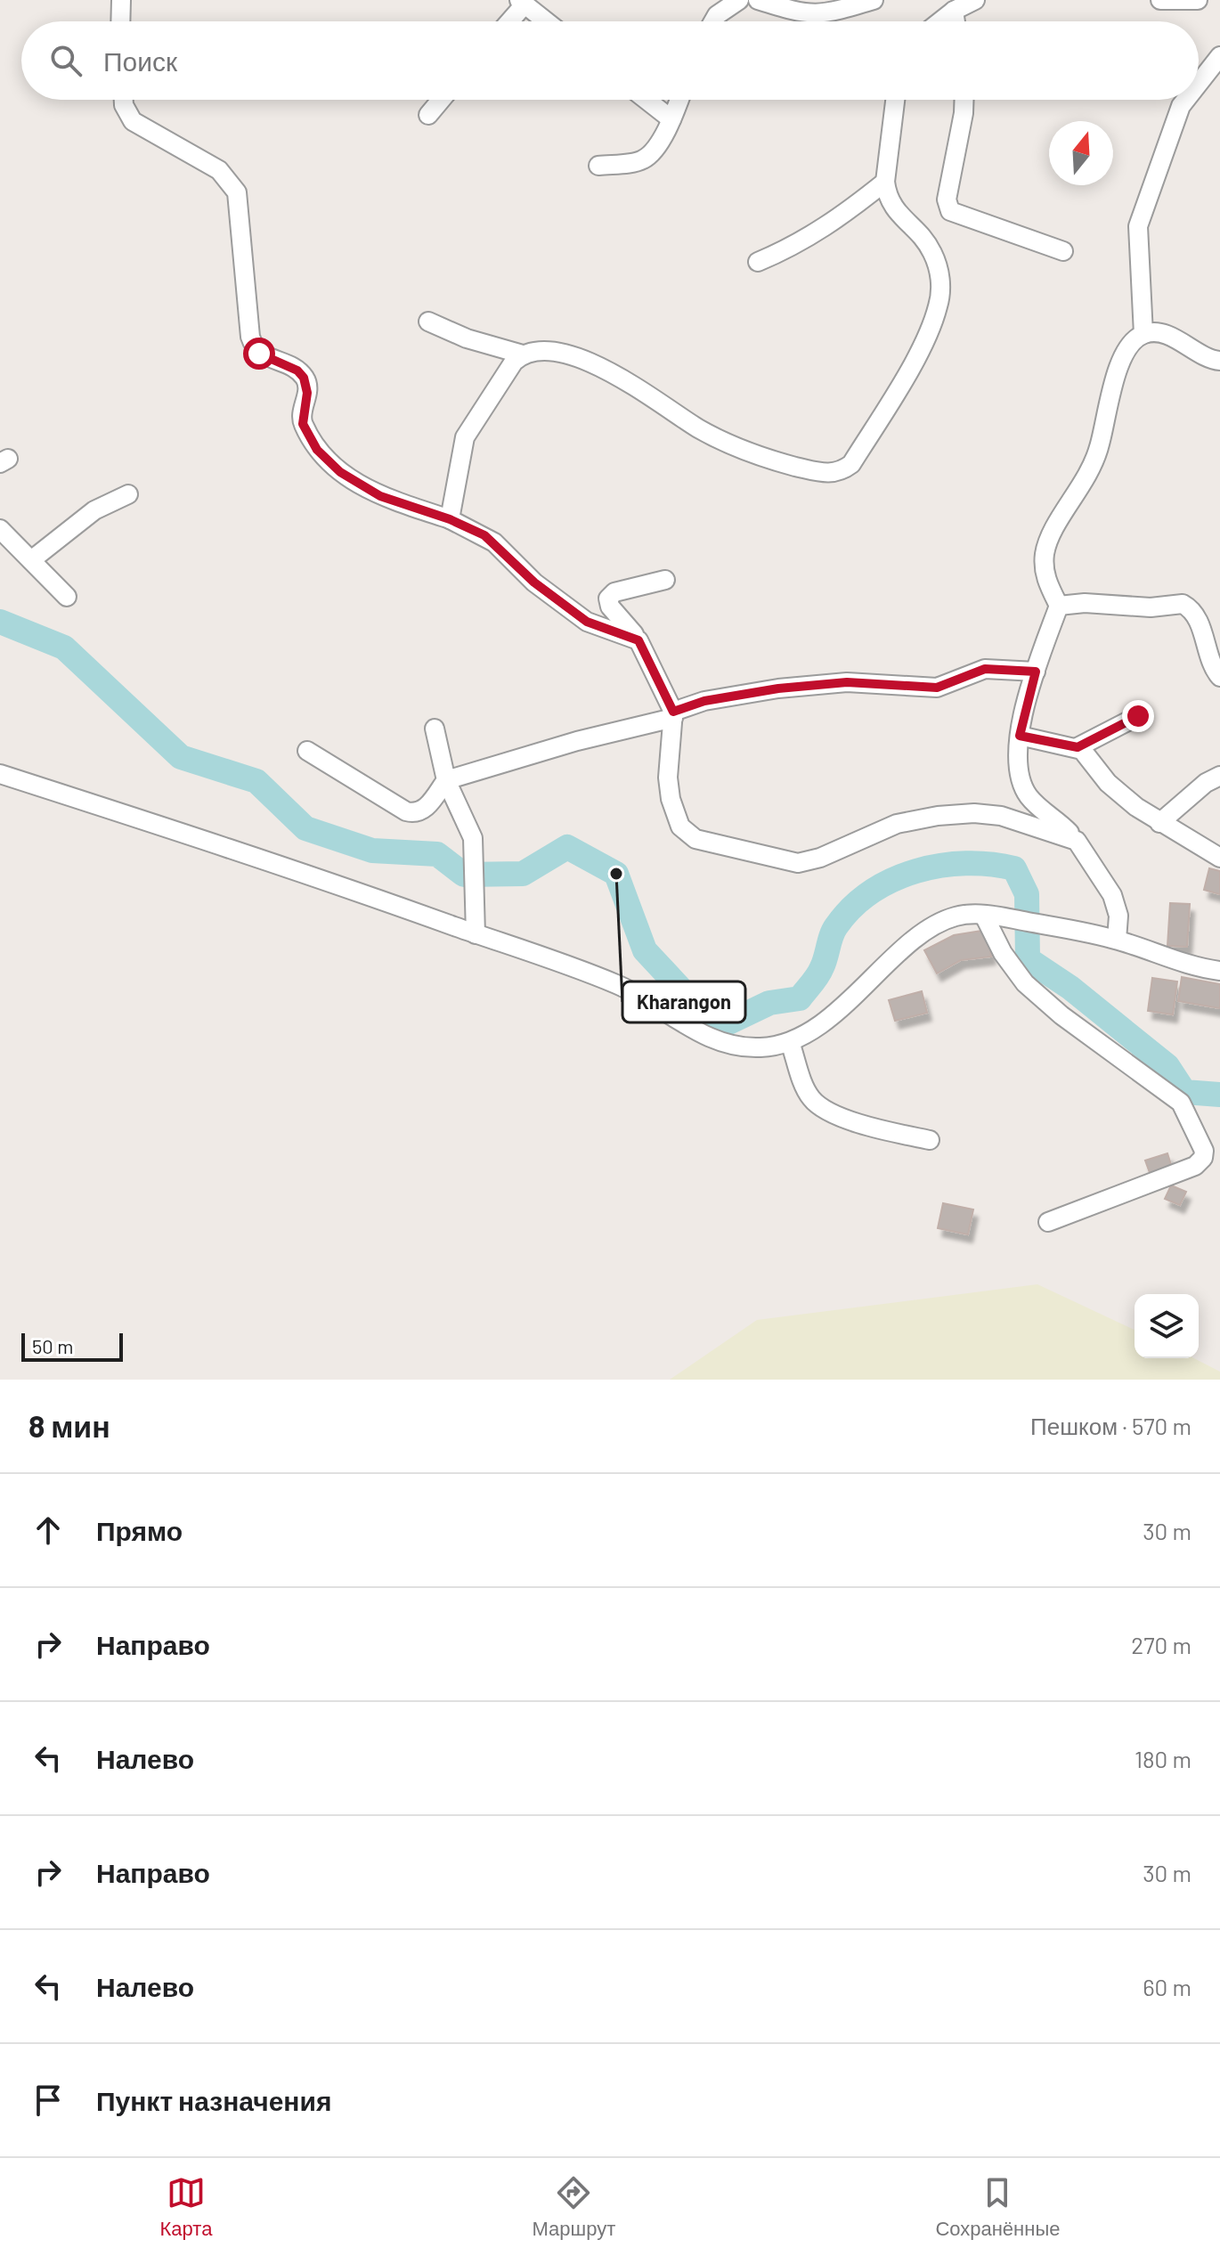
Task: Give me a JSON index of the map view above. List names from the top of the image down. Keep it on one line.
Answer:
{"places":["Kharangon"],"scale_bar":"50 m","north":"top","page":{"search":"Поиск","scale":"50 m","heading":["8 мин","Пешком · 570 m"],"list":[["Прямо","30 m"],["Направо","270 m"],["Налево","180 m"],["Направо","30 m"],["Налево","60 m"],"Пункт назначения"],"nav":["Карта","Маршрут","Сохранённые"]}}
